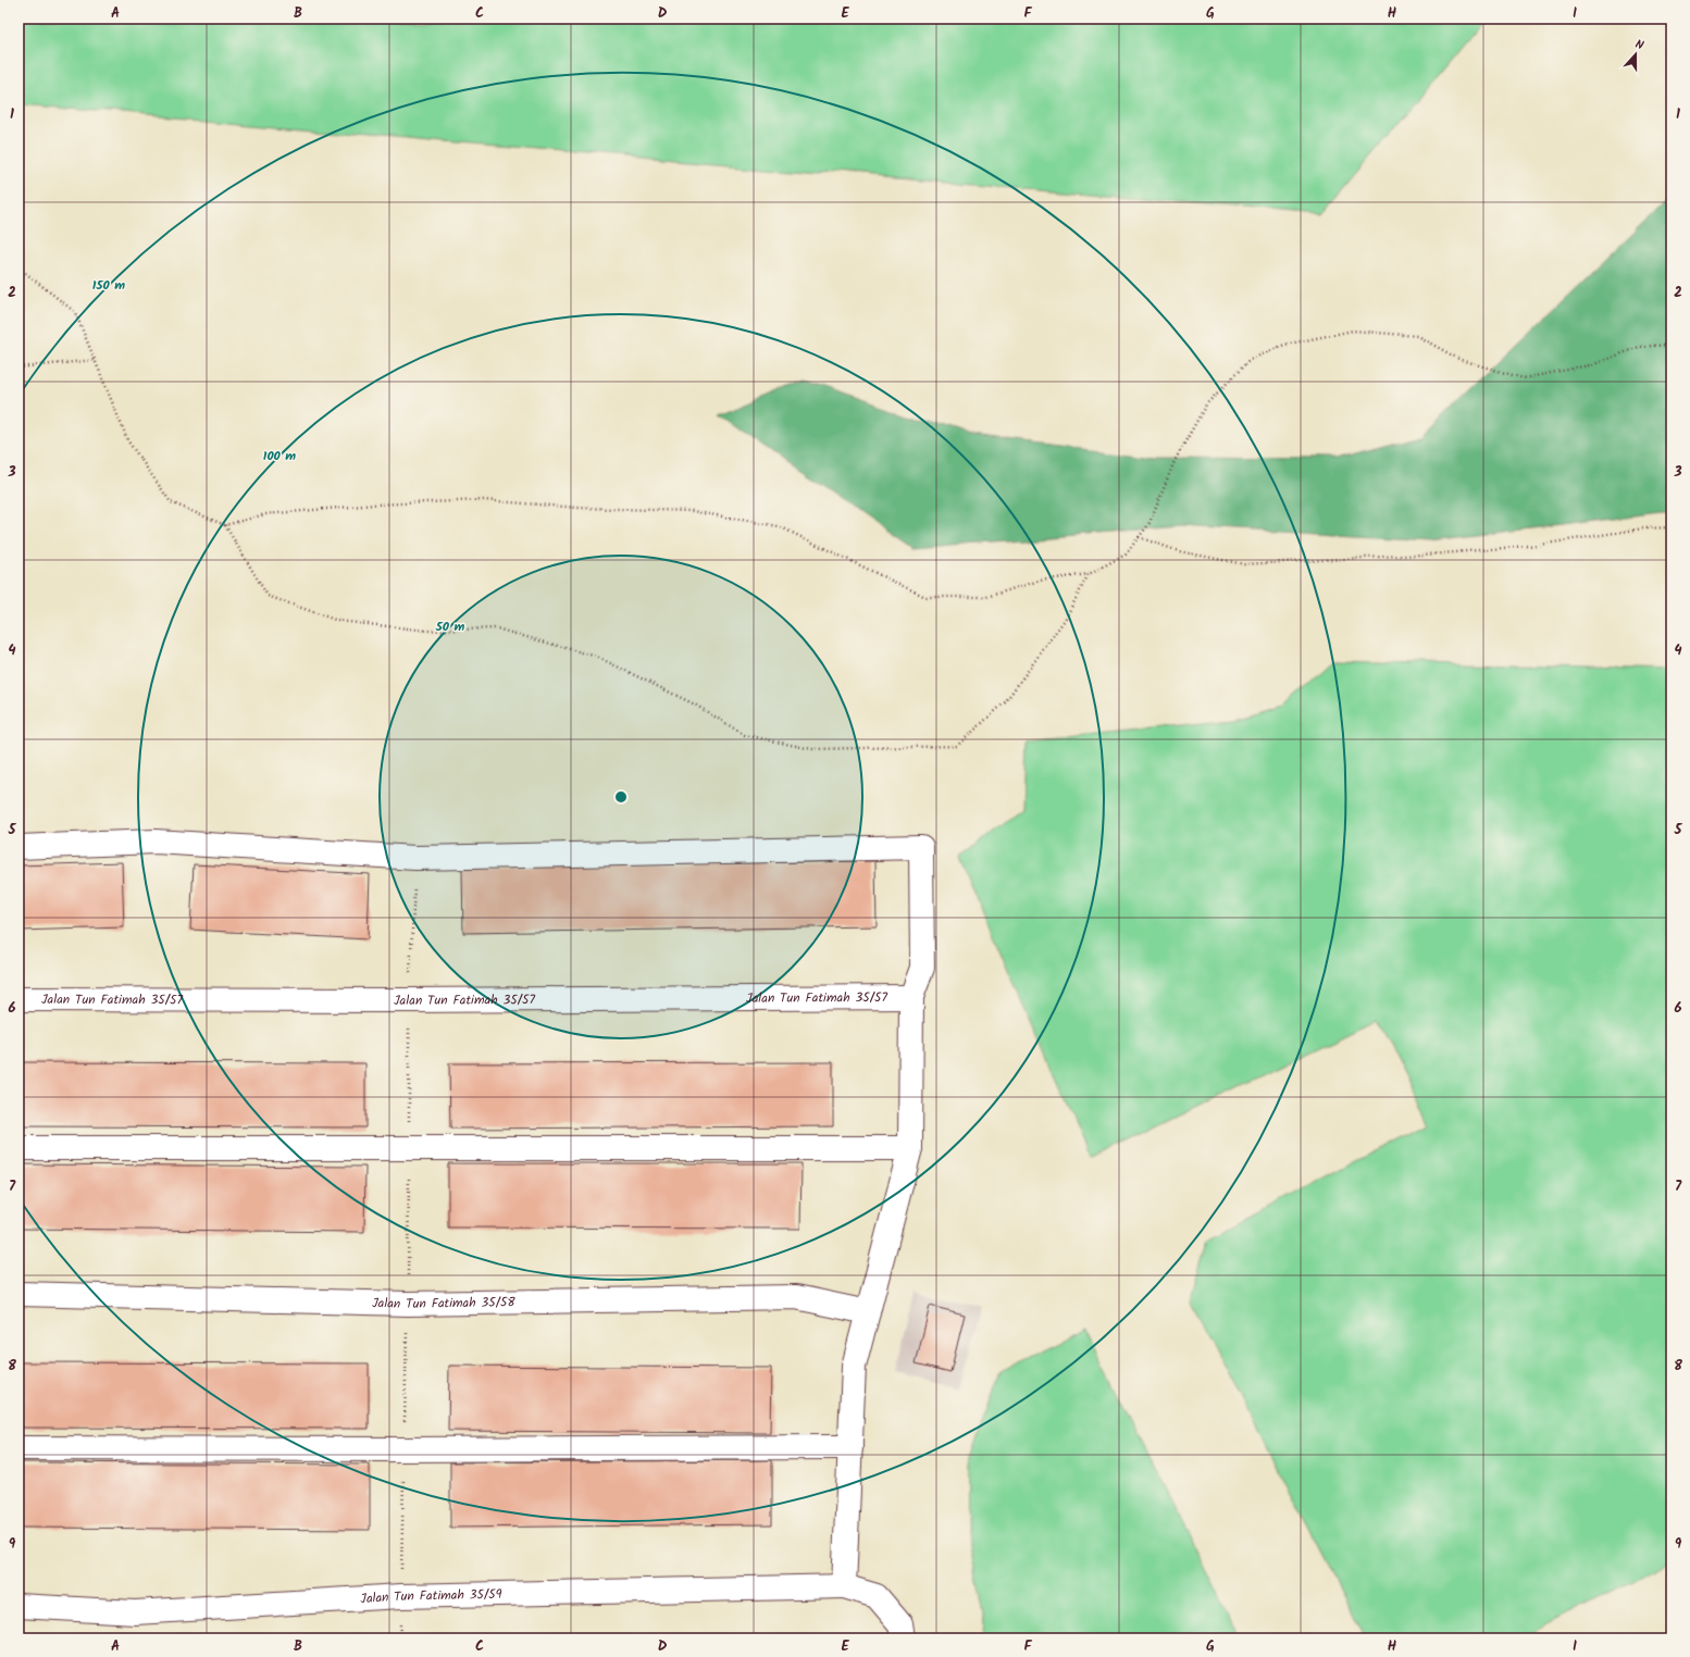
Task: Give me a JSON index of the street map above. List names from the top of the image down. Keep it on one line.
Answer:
{"streets":{"street":["Jalan Tun Fatimah 35/57","Jalan Tun Fatimah 35/58","Jalan Tun Fatimah 35/59"]},"north":"top","grid":{"columns":["A","B","C","D","E","F","G","H","I"],"rows":["1","2","3","4","5","6","7","8","9"]},"rings":["150 m","100 m","50 m"]}
